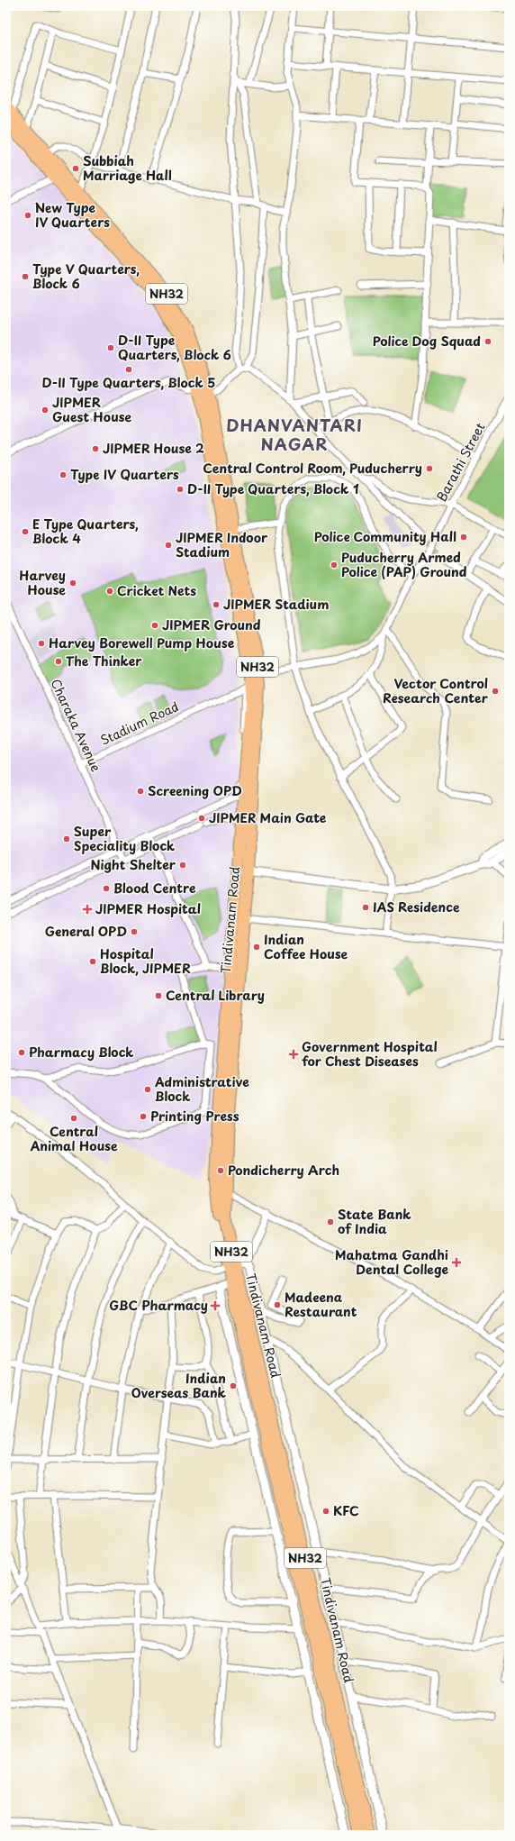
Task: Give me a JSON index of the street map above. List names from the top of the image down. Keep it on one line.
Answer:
{"streets":{"highway":["NH32","Tindivanam Road"],"street":["Barathi Street","Stadium Road","Charaka Avenue"]},"crossings":[["NH32","Stadium Road"],["NH32","Tindivanam Road"],["Stadium Road","Charaka Avenue"],["Stadium Road","Tindivanam Road"]],"districts":["DHANVANTARI NAGAR"],"places":{"other":["Subbiah Marriage Hall","New Type IV Quarters","Type V Quarters, Block 6","Police Dog Squad","D-II Type Quarters, Block 6","D-II Type Quarters, Block 5","JIPMER Guest House","JIPMER House 2","Central Control Room, Puducherry","Type IV Quarters","D-II Type Quarters, Block 1","E Type Quarters, Block 4","Police Community Hall","JIPMER Indoor Stadium","Puducherry Armed Police (PAP) Ground","Harvey House","Cricket Nets","JIPMER Stadium","JIPMER Ground","Harvey Borewell Pump House","The Thinker","Vector Control Research Center","Screening OPD","JIPMER Main Gate","Super Speciality Block","Night Shelter","Blood Centre","IAS Residence","General OPD","Indian Coffee House","Hospital Block, JIPMER","Central Library","Pharmacy Block","Administrative Block","Printing Press","Central Animal House","Pondicherry Arch","State Bank of India","Madeena Restaurant","Indian Overseas Bank","KFC"],"health":["JIPMER Hospital","Government Hospital for Chest Diseases","Mahatma Gandhi Dental College","GBC Pharmacy"]}}
